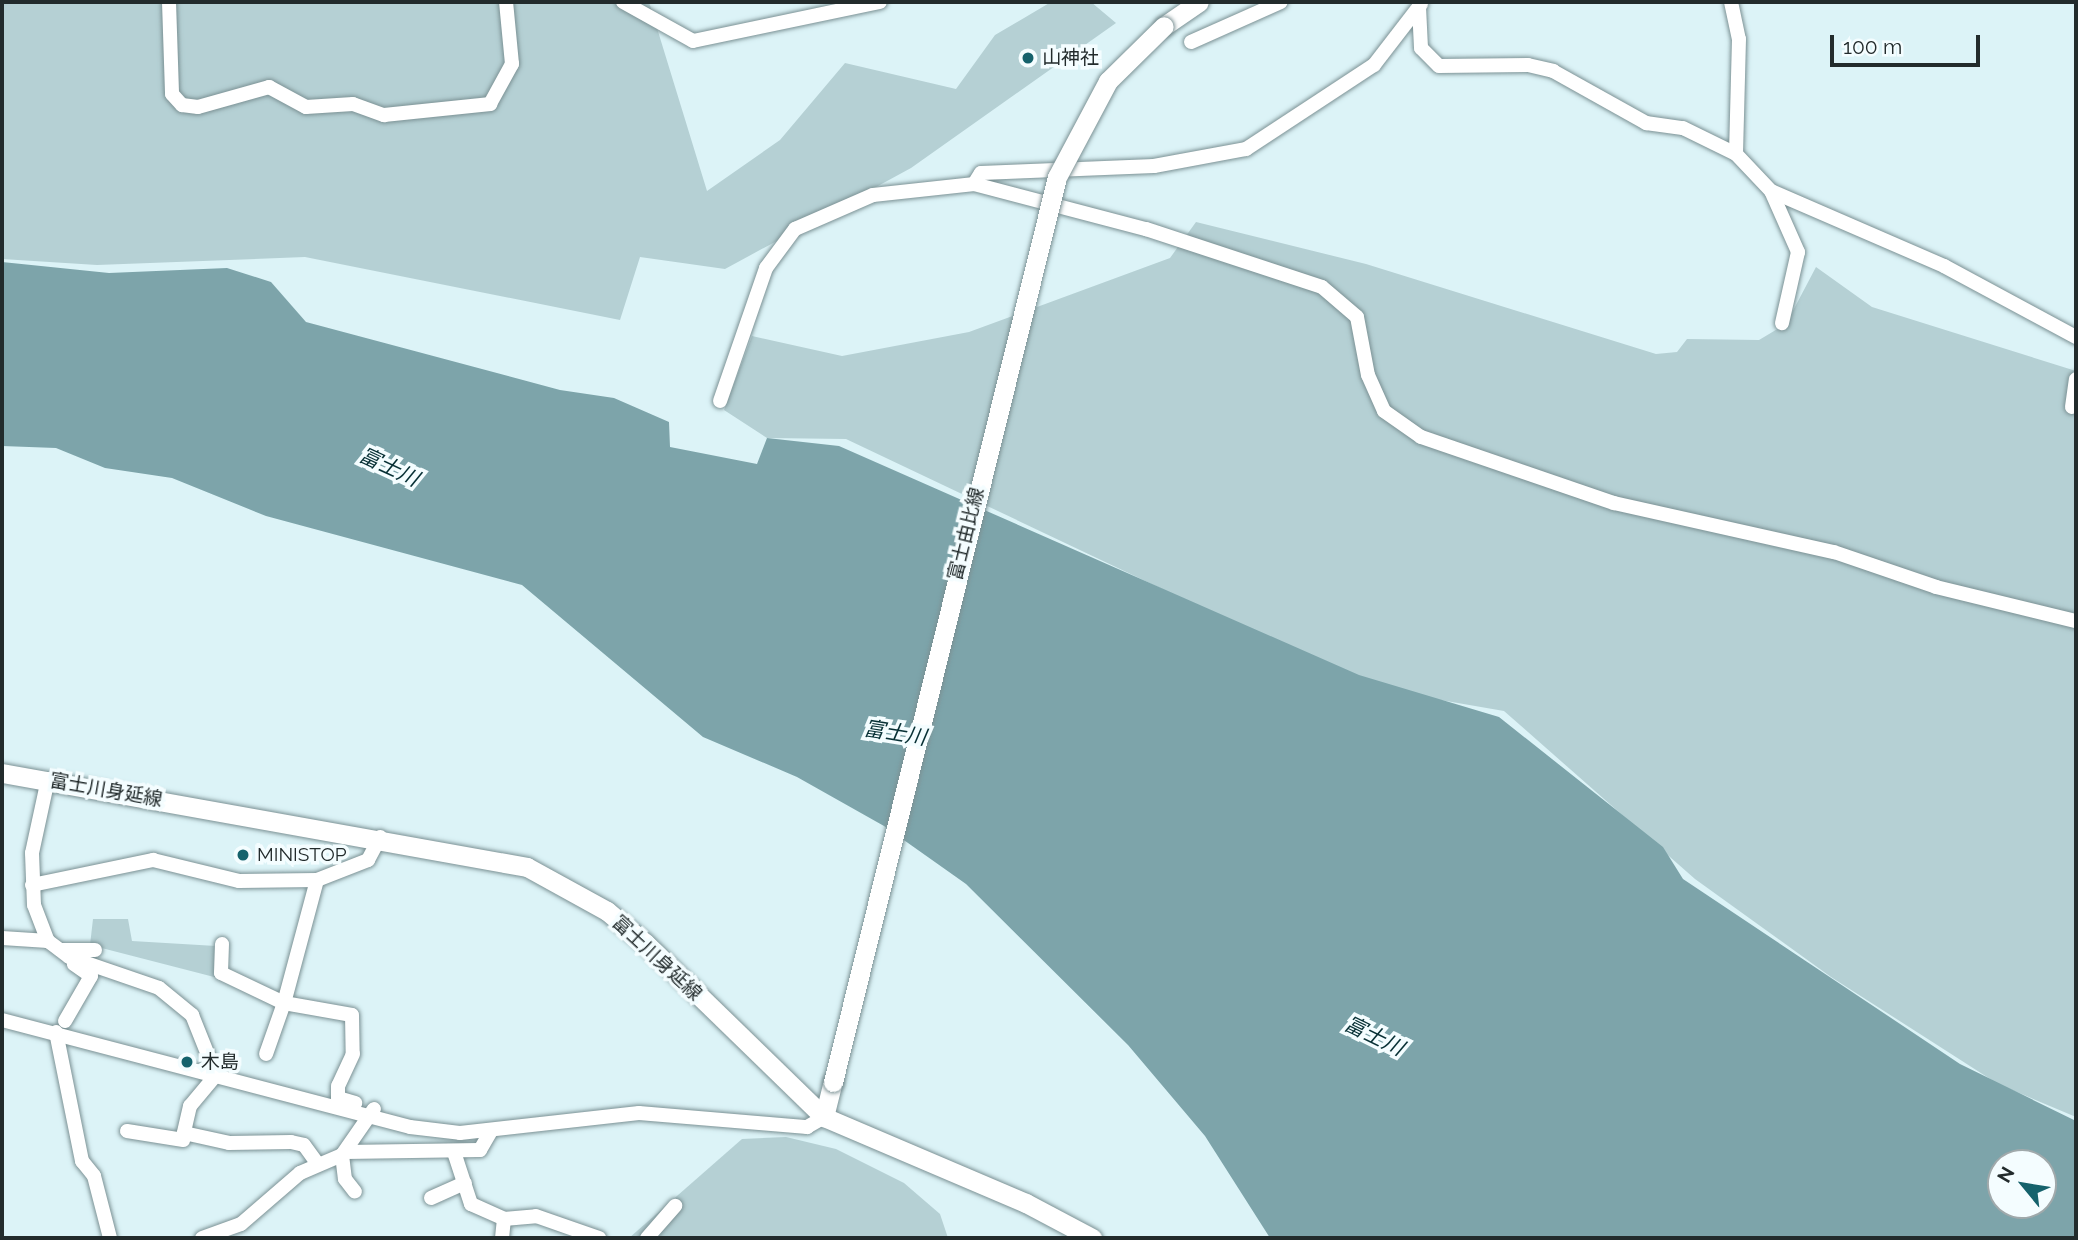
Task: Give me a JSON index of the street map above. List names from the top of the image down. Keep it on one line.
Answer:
{"streets":{"main road":["富士由比線","富士川身延線"]},"crossings":[["富士由比線","富士川身延線"]],"water":["富士川"],"places":["山神社","MINISTOP","木島"],"scale_bar":"100 m","north":"top left"}
